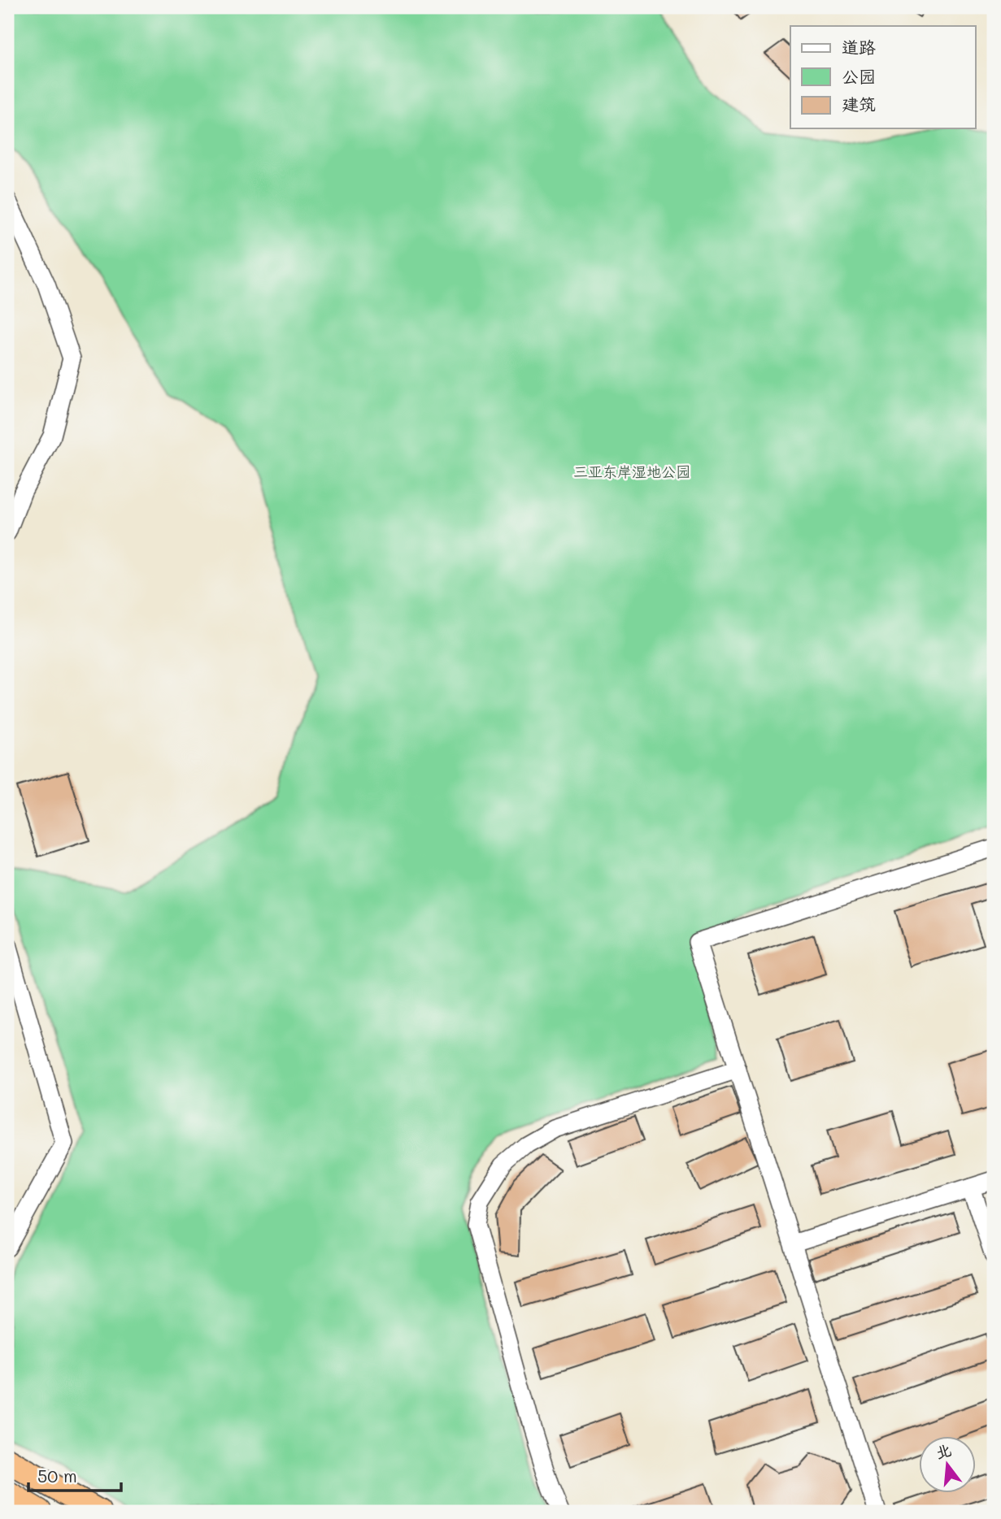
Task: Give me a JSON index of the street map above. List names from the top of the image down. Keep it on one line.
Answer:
{"parks":["三亚东岸湿地公园"],"legend":["道路","公园","建筑"],"scale_bar":"50 m","north":"top"}
